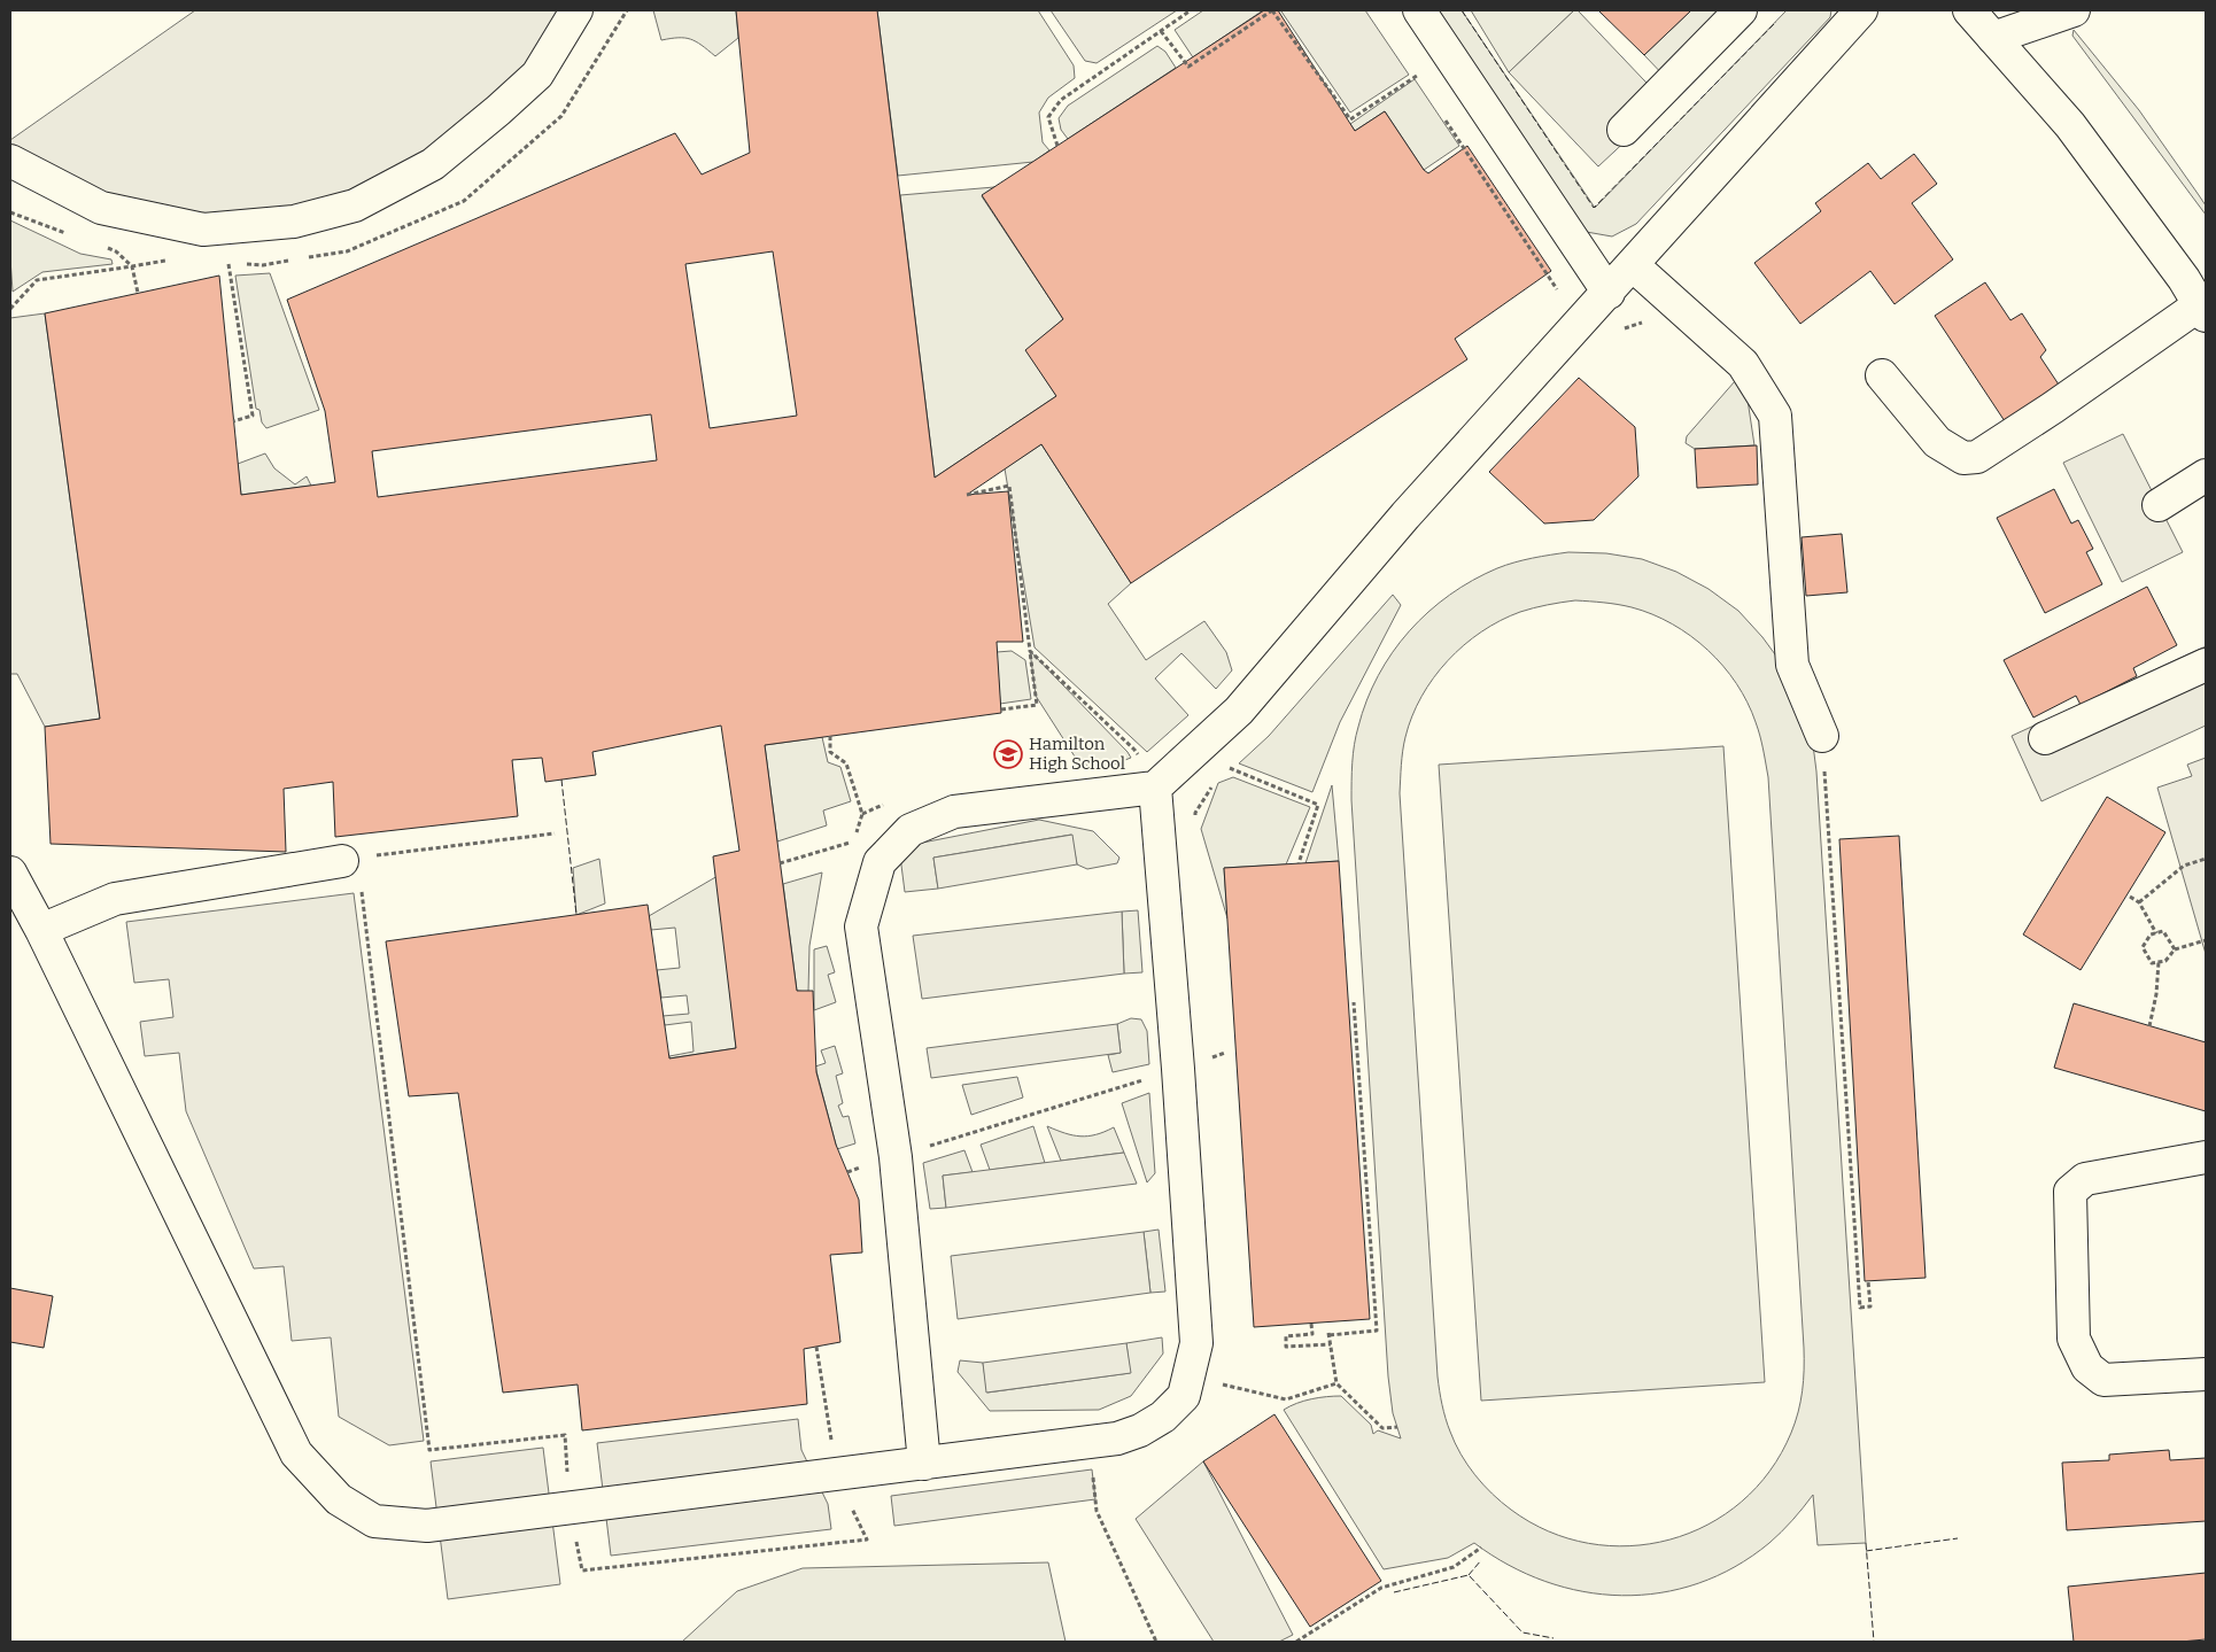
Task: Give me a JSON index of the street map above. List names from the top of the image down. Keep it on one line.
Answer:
{"places":{"school or university":["Hamilton High School"]}}
